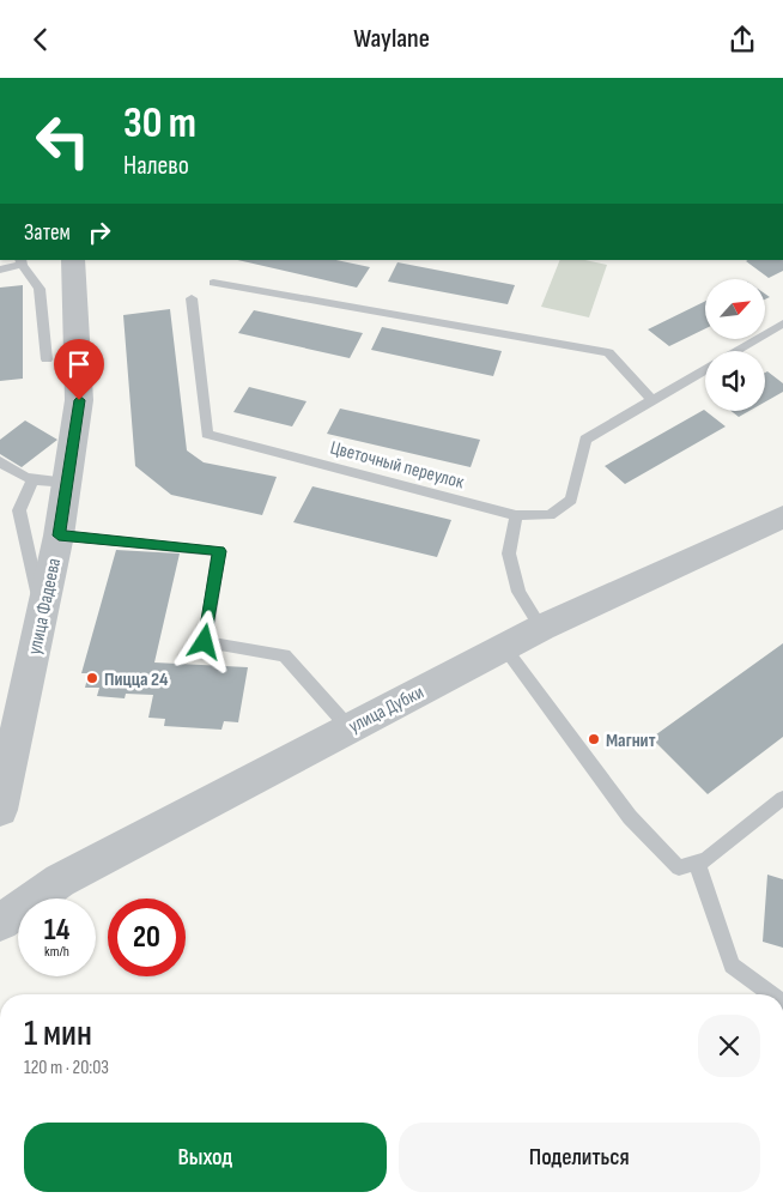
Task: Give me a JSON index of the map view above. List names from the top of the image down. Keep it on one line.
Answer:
{"streets":{"street":["улица Фадеева","улица Дубки"],"lane":["Цветочный переулок"]},"places":["Пицца 24","Магнит"],"north":"top right","page":{"header":"Waylane","turn":["30 m","Налево"],"then":"Затем","speed":"14 km/h","limit":"20","heading":["1 мин","120 m · 20:03"],"buttons":["Выход","Поделиться"]}}
